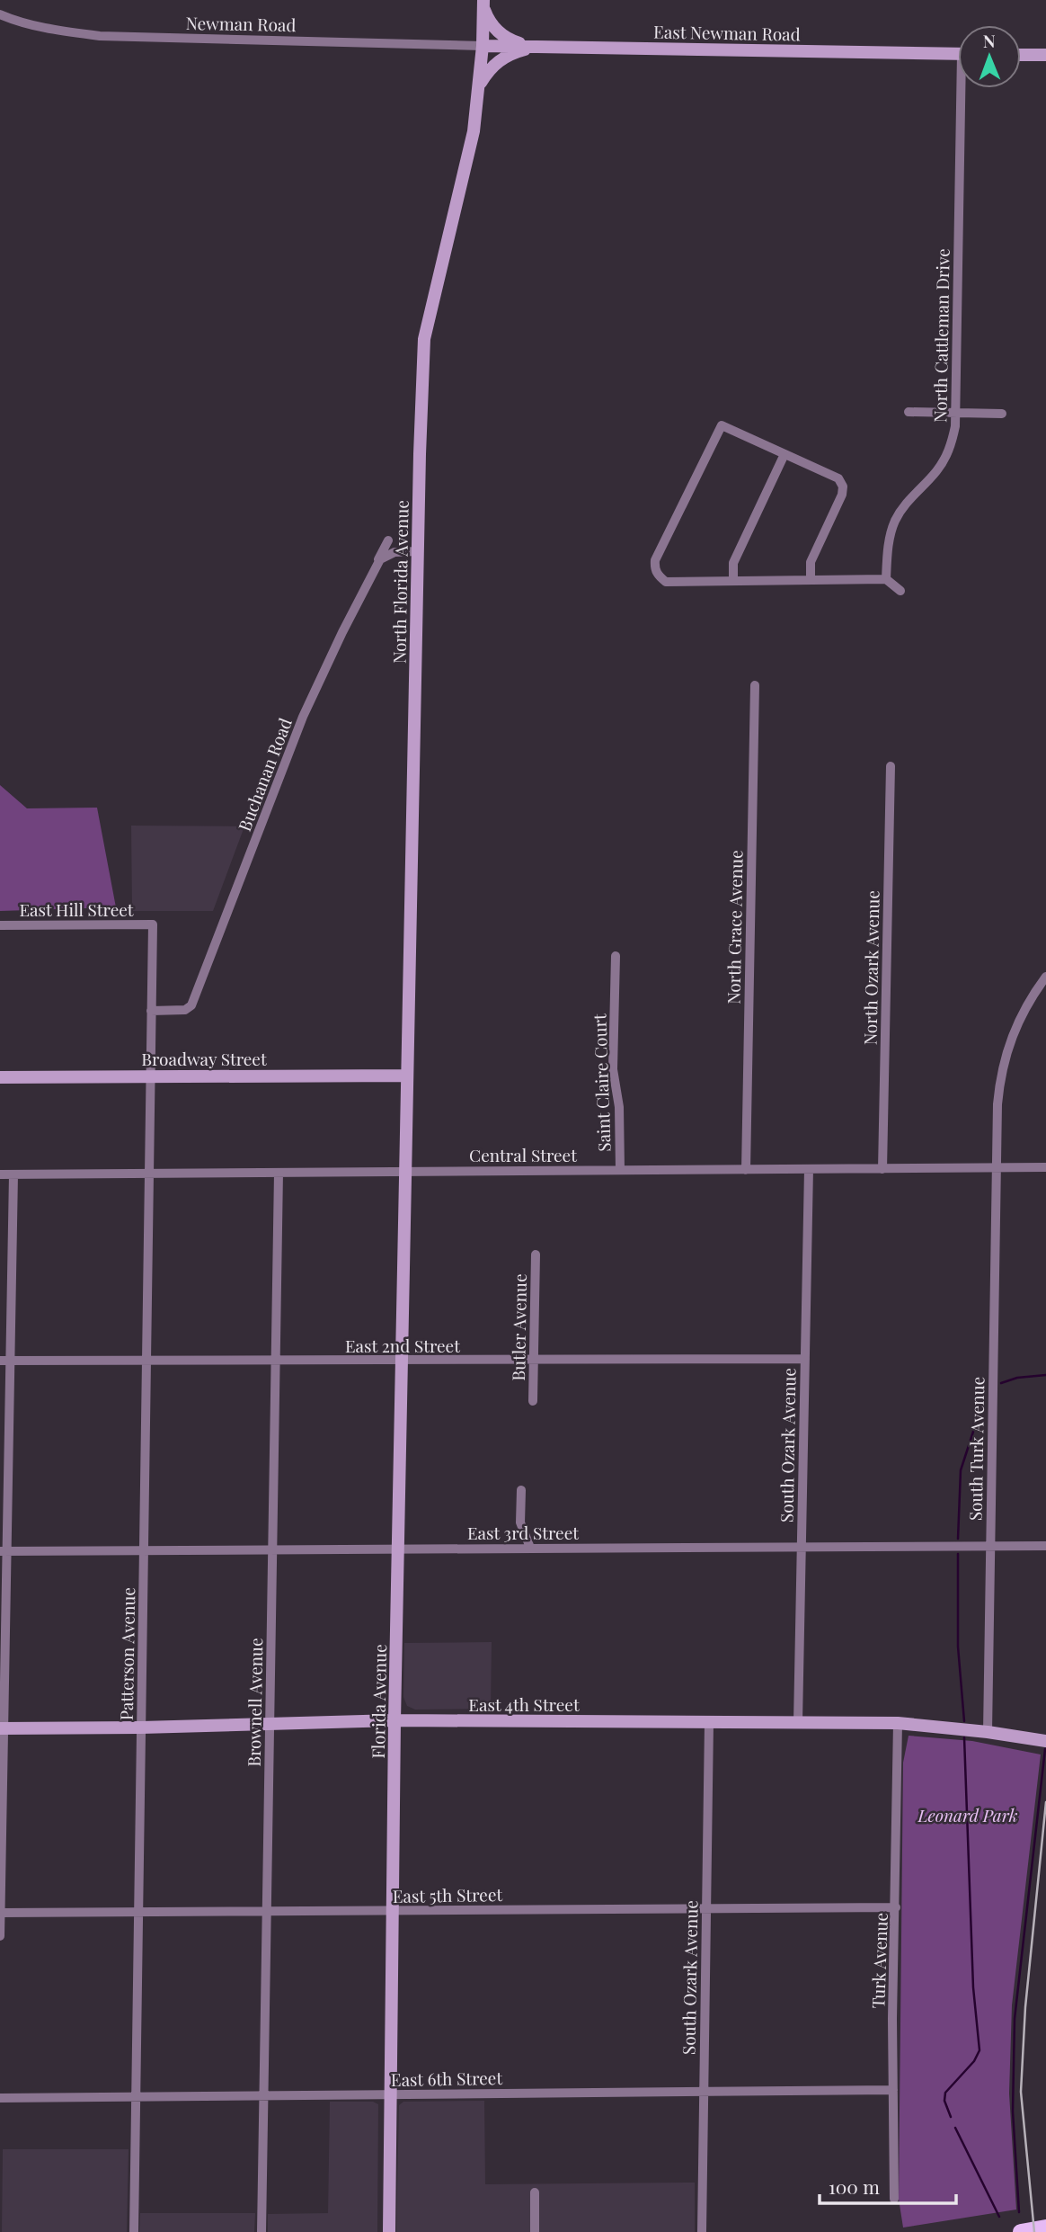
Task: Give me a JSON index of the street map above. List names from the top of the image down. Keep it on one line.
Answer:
{"streets":{"street":["Newman Road","East Newman Road","North Cattleman Drive","North Florida Avenue","Buchanan Road","East Hill Street","North Grace Avenue","North Ozark Avenue","Broadway Street","Saint Claire Court","Central Street","Butler Avenue","East 2nd Street","South Ozark Avenue","South Turk Avenue","East 3rd Street","Patterson Avenue","Florida Avenue","Brownell Avenue","East 4th Street","East 5th Street","Turk Avenue","East 6th Street"]},"crossings":[["Newman Road","East Newman Road"],["Newman Road","North Florida Avenue"],["East Newman Road","North Florida Avenue"],["North Florida Avenue","Broadway Street"],["North Florida Avenue","Central Street"],["North Florida Avenue","Florida Avenue"],["Buchanan Road","Patterson Avenue"],["East Hill Street","Patterson Avenue"],["North Grace Avenue","Central Street"],["North Ozark Avenue","Central Street"],["Broadway Street","Patterson Avenue"],["Saint Claire Court","Central Street"],["Central Street","South Ozark Avenue"],["Central Street","South Turk Avenue"],["Central Street","Patterson Avenue"],["Central Street","Florida Avenue"],["Central Street","Brownell Avenue"],["Butler Avenue","East 2nd Street"],["East 2nd Street","South Ozark Avenue"],["East 2nd Street","Patterson Avenue"],["East 2nd Street","Florida Avenue"],["East 2nd Street","Brownell Avenue"],["South Ozark Avenue","East 3rd Street"],["South Ozark Avenue","East 4th Street"],["South Ozark Avenue","East 5th Street"],["South Ozark Avenue","East 6th Street"],["South Turk Avenue","East 3rd Street"],["South Turk Avenue","East 4th Street"],["East 3rd Street","Patterson Avenue"],["East 3rd Street","Florida Avenue"],["East 3rd Street","Brownell Avenue"],["Patterson Avenue","East 4th Street"],["Patterson Avenue","East 5th Street"],["Patterson Avenue","East 6th Street"],["Florida Avenue","East 4th Street"],["Florida Avenue","East 5th Street"],["Florida Avenue","East 6th Street"],["Brownell Avenue","East 4th Street"],["Brownell Avenue","East 5th Street"],["Brownell Avenue","East 6th Street"],["East 4th Street","Turk Avenue"],["East 5th Street","Turk Avenue"],["Turk Avenue","East 6th Street"]],"parks":["Leonard Park"],"scale_bar":"100 m","north":"top"}
